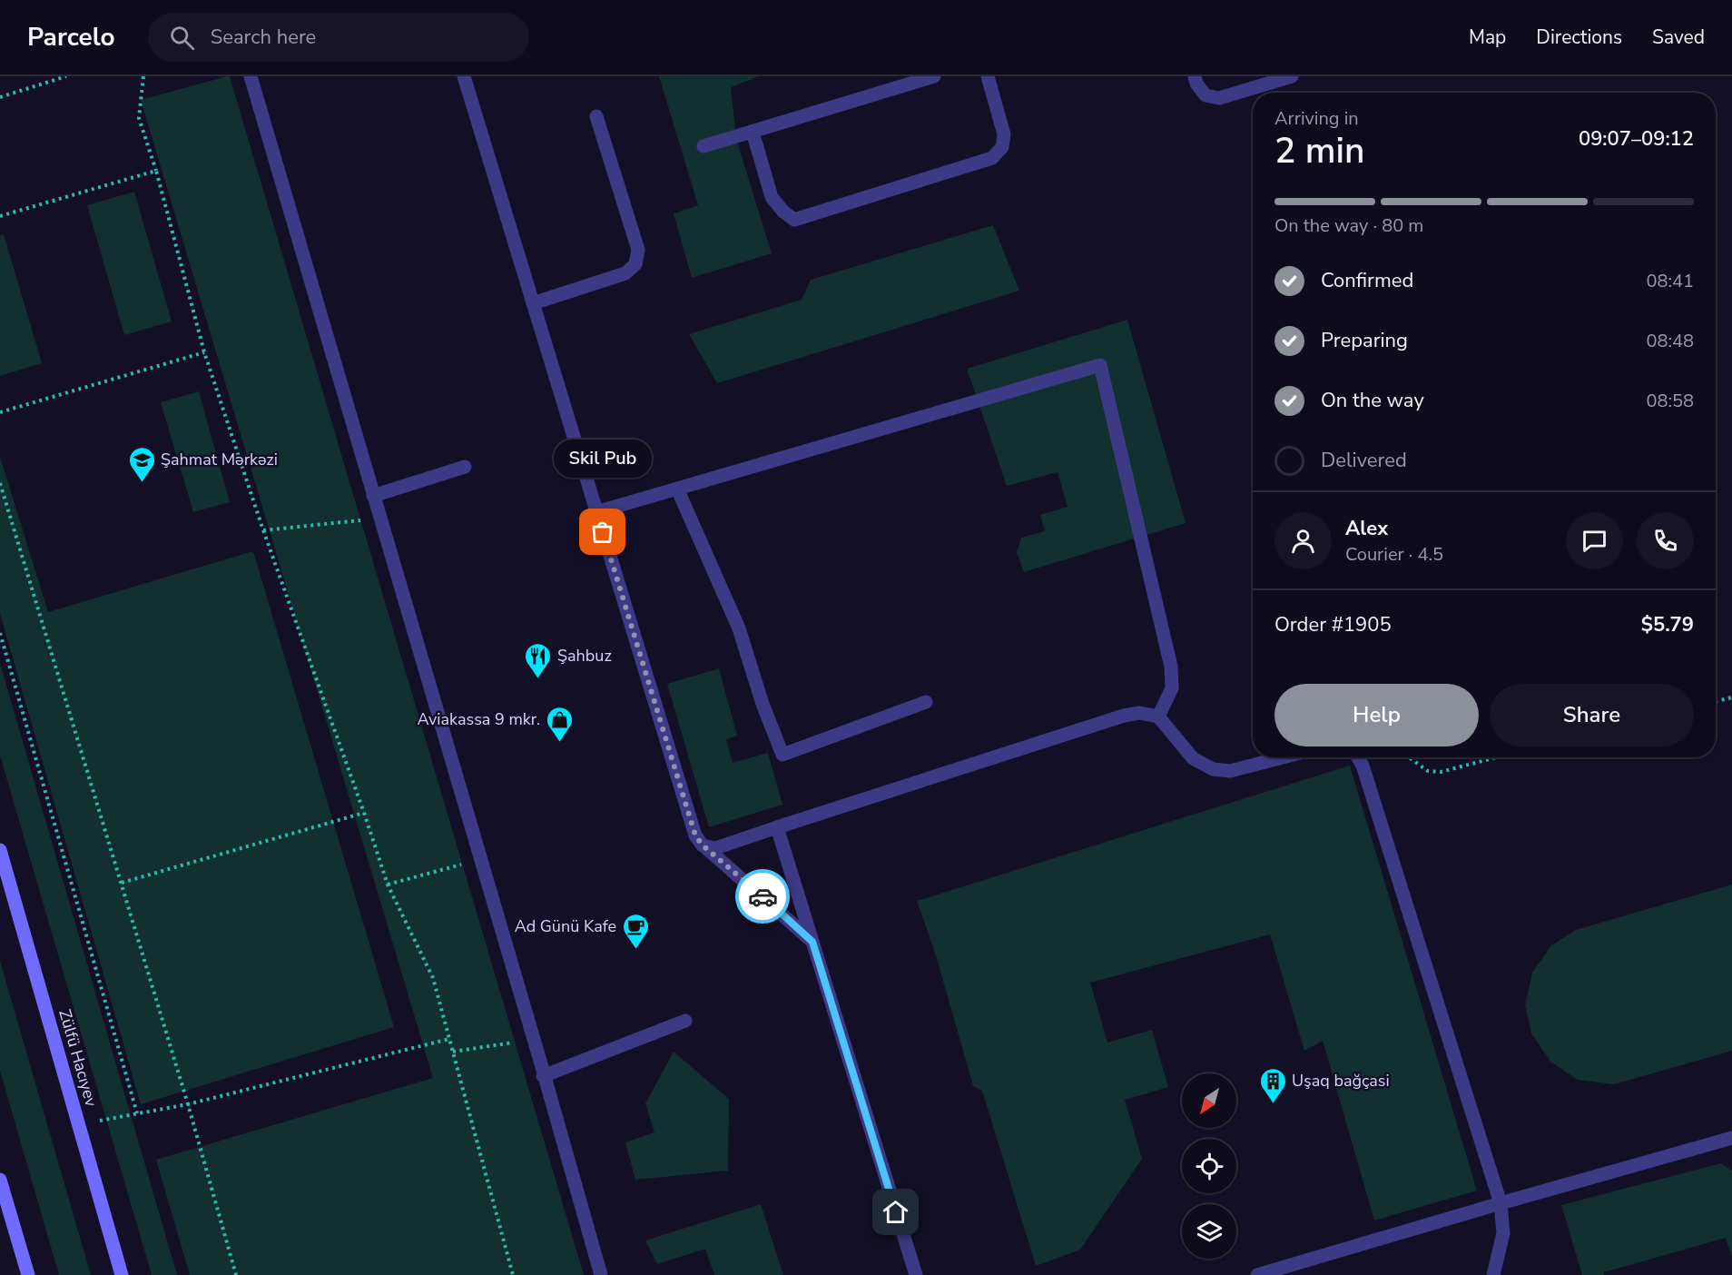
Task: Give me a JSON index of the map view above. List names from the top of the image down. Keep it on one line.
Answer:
{"streets":{"main road":["Zülfü Hacıyev"]},"places":{"school or university":["Şahmat Mərkəzi"],"other":["Skil Pub"],"restaurant":["Şahbuz"],"shop":["Aviakassa 9 mkr."],"cafe":["Ad Günü Kafe"],"building":["Uşaq bağçasi"]},"north":"bottom left","page":{"header":"Parcelo","search":"Search here","nav":["Map","Directions","Saved"],"heading":["2 min","Arriving in","09:07–09:12"],"panel":["Alex","Courier · 4.5","Order #1905","$5.79"],"bar":"On the way · 80 m","list":[["Confirmed","08:41"],["Preparing","08:48"],["On the way","08:58"],"Delivered"],"bubble":"Skil Pub","buttons":["Help","Share"]}}
